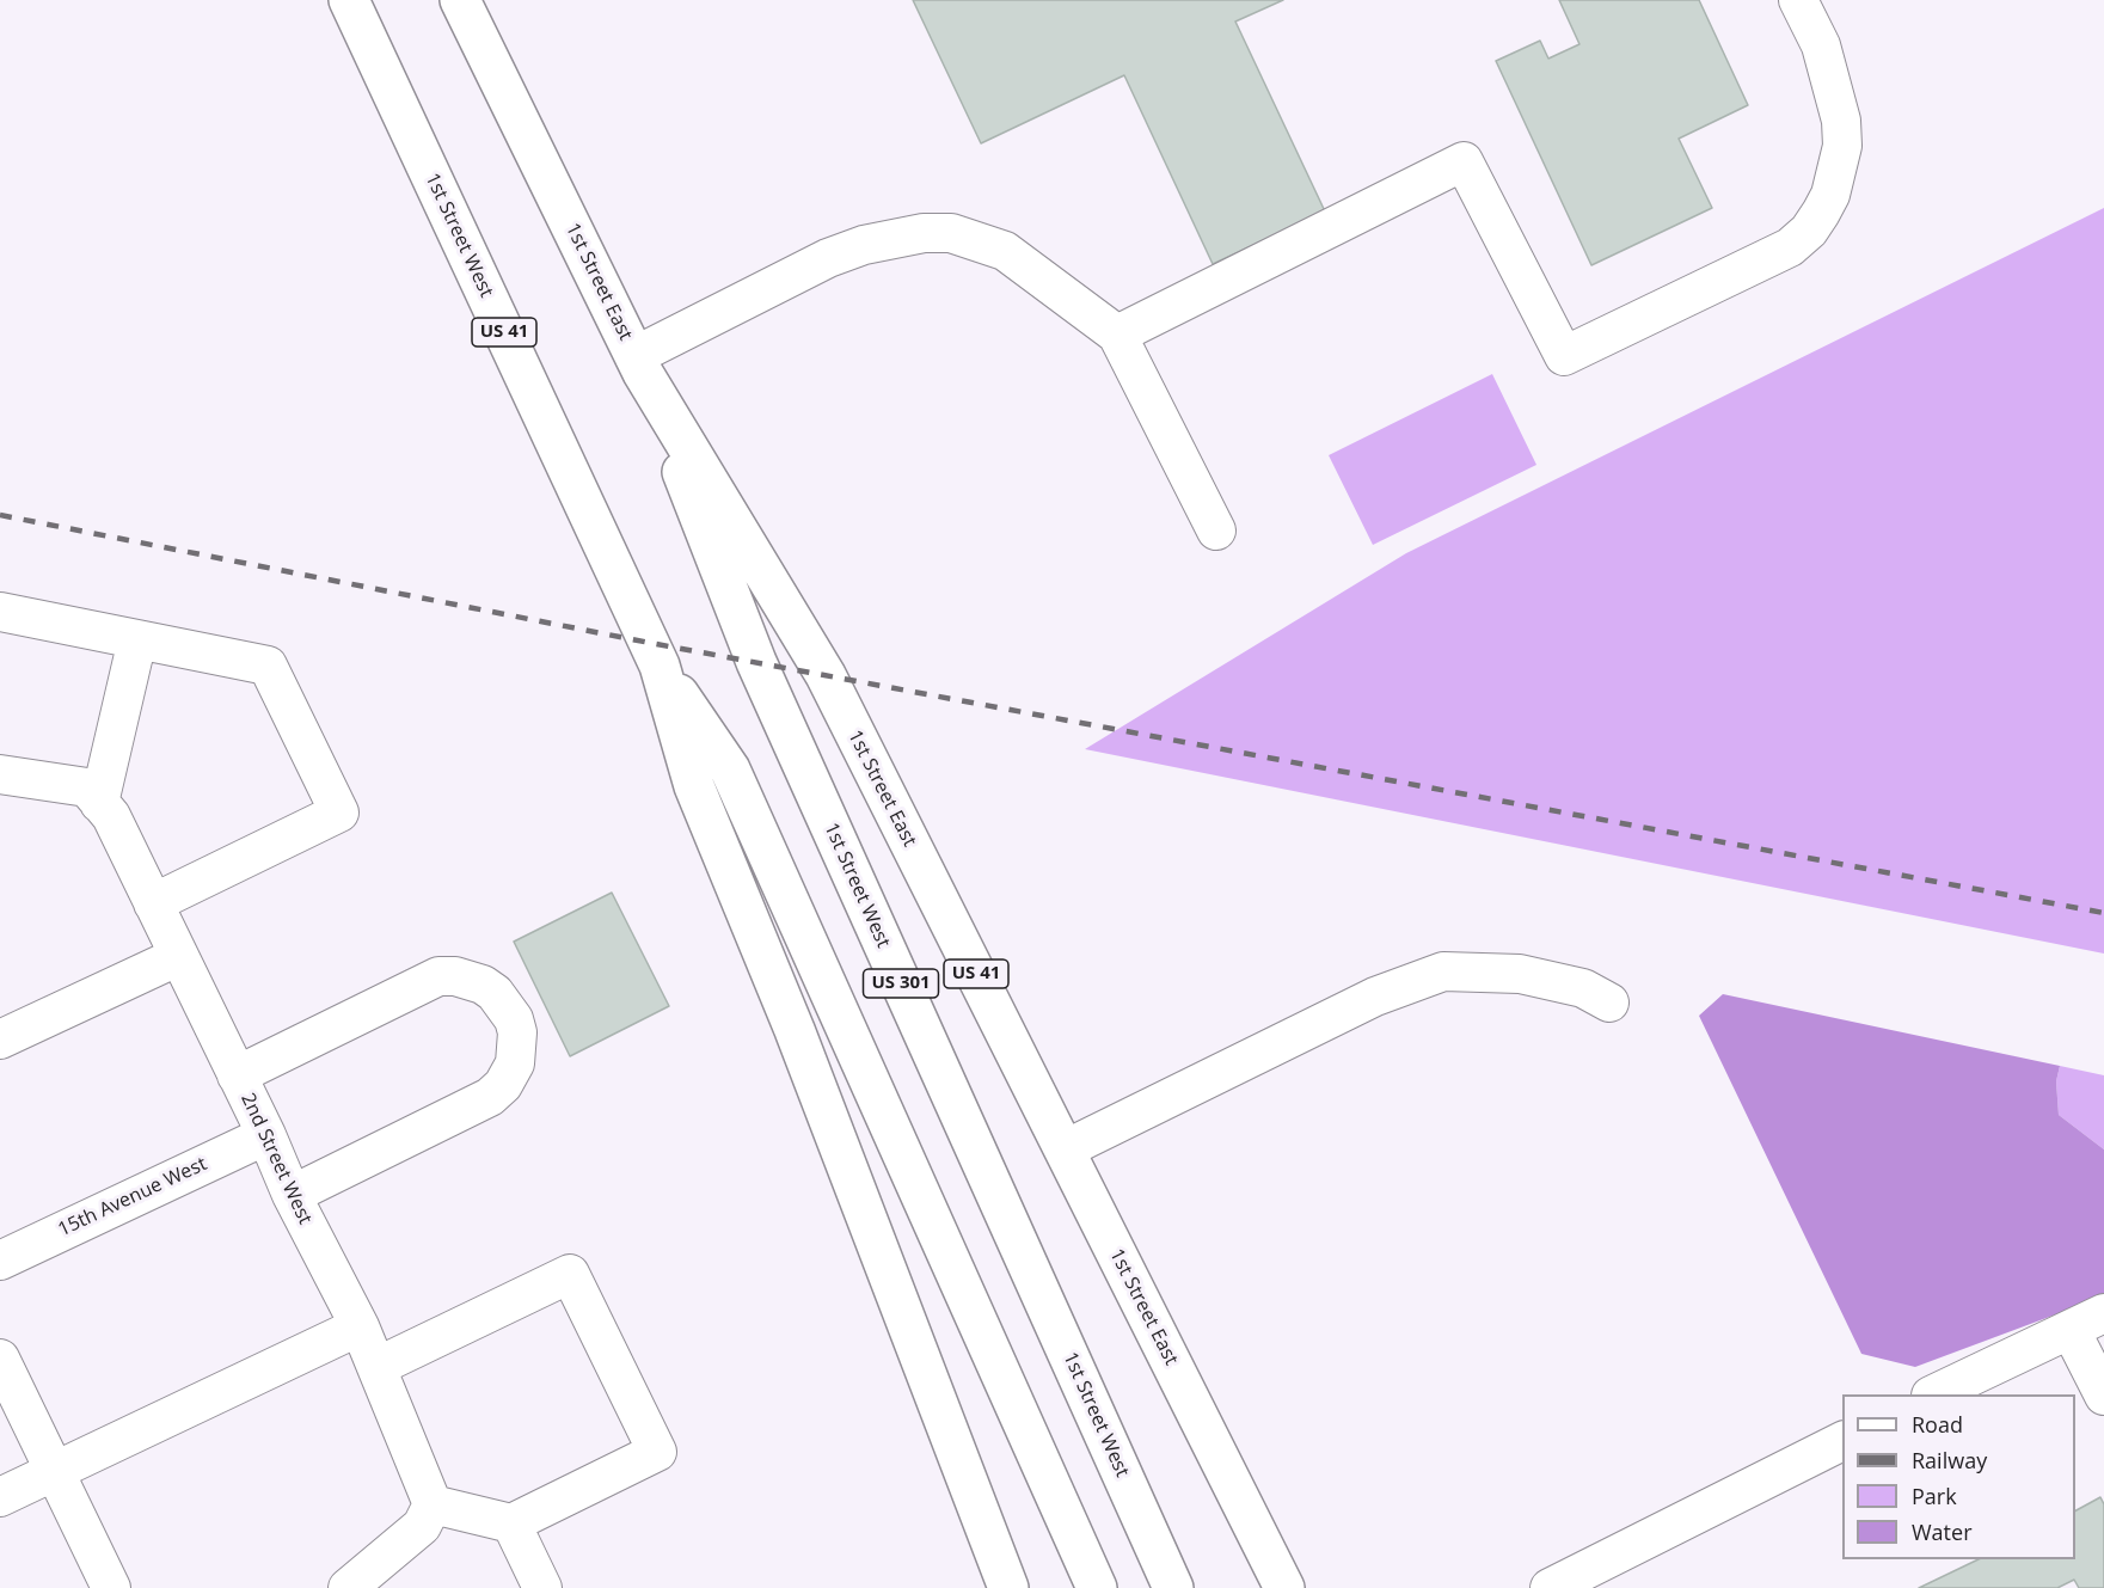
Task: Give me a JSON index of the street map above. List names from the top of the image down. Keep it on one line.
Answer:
{"streets":{"main road":["1st Street West","1st Street East","US 41","US 301"],"street":["2nd Street West","15th Avenue West"]},"crossings":[["1st Street West","1st Street East"],["2nd Street West","15th Avenue West"]],"legend":["Road","Railway","Park","Water"]}
